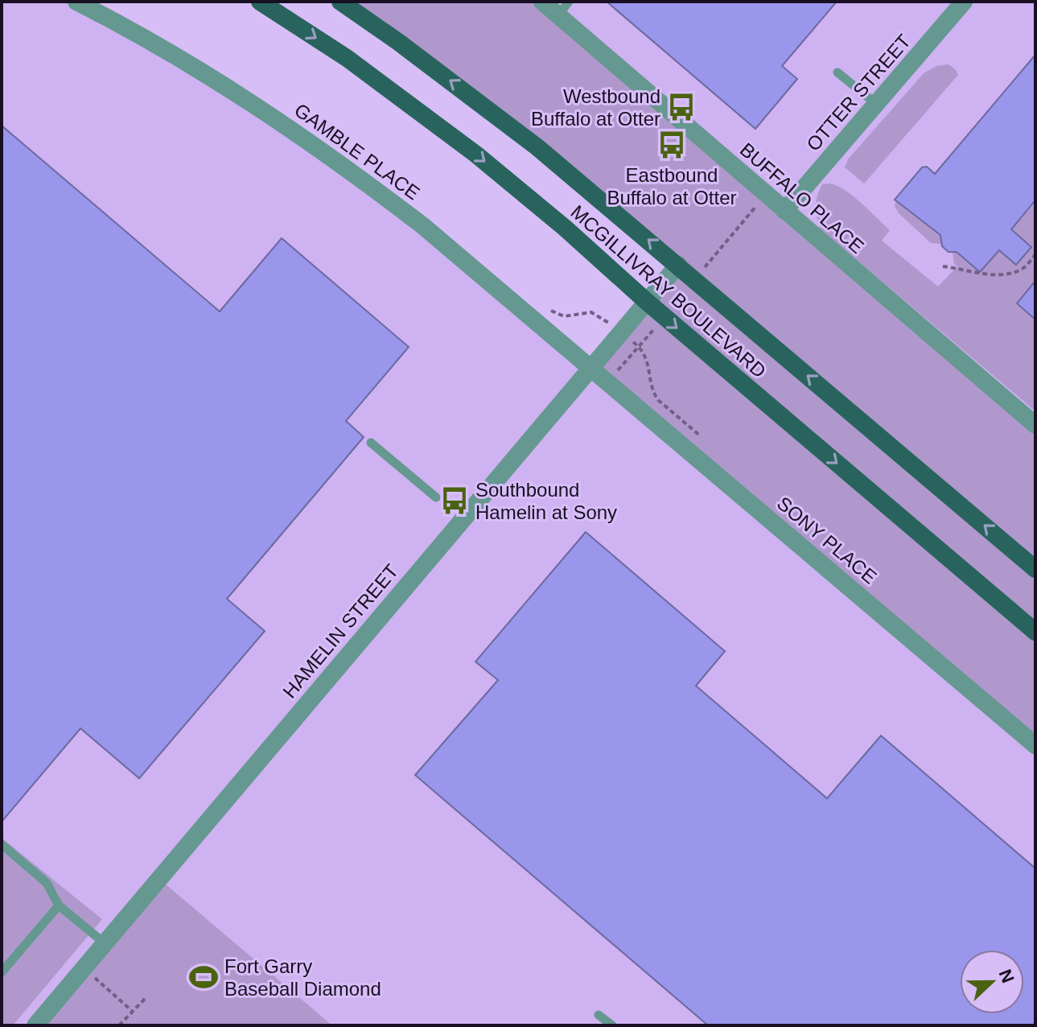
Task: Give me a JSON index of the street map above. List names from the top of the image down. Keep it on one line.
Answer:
{"streets":{"main road":["MCGILLIVRAY BOULEVARD"],"street":["OTTER STREET","GAMBLE PLACE","BUFFALO PLACE","SONY PLACE","HAMELIN STREET"]},"crossings":[["OTTER STREET","BUFFALO PLACE"],["GAMBLE PLACE","SONY PLACE"],["GAMBLE PLACE","HAMELIN STREET"],["MCGILLIVRAY BOULEVARD","HAMELIN STREET"],["SONY PLACE","HAMELIN STREET"]],"places":{"bus stop":["Westbound Buffalo at Otter","Eastbound Buffalo at Otter","Southbound Hamelin at Sony"],"sports":["Fort Garry Baseball Diamond"]},"north":"right"}
